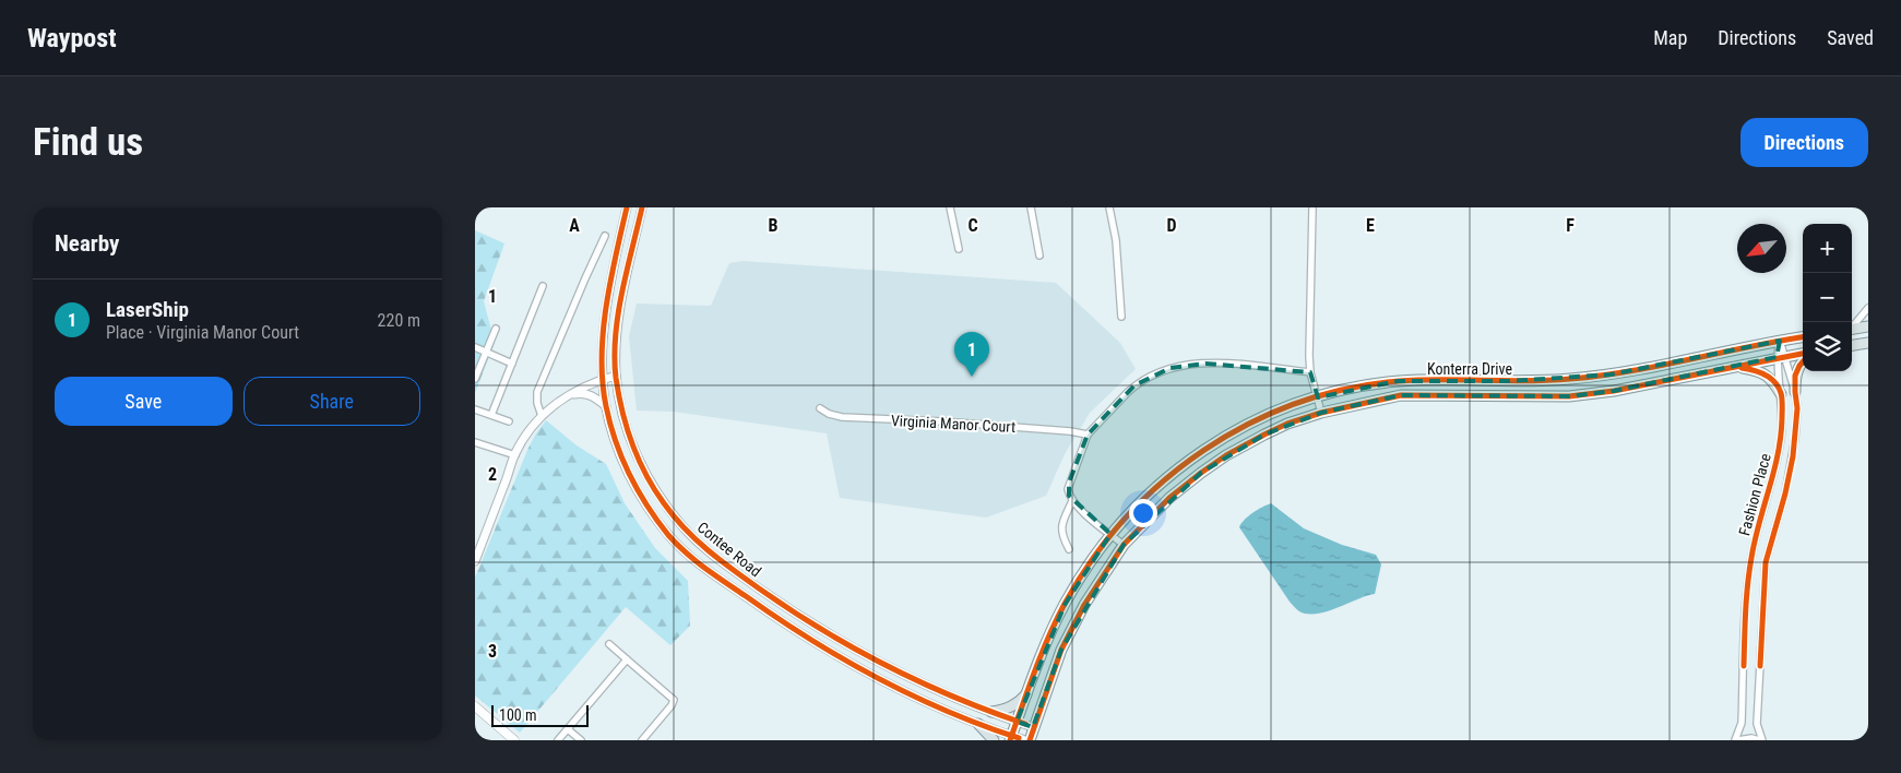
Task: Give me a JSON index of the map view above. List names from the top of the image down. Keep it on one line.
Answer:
{"streets":{"main road":["Konterra Drive"],"street":["Virginia Manor Court","Fashion Place","Contee Road"]},"crossings":[["Konterra Drive","Fashion Place"],["Konterra Drive","Contee Road"]],"scale_bar":"100 m","north":"bottom left","page":{"header":"Waypost","nav":["Map","Directions","Saved"],"buttons":["Directions",["Save","Share"]],"title":"Find us","heading":"Nearby","map_buttons":["+","−"],"list":[{"mark":"1","name":"LaserShip","note":"Place · Virginia Manor Court","value":"220 m"}],"pins":"1","scale":"100 m"},"grid":{"columns":["A","B","C","D","E","F"],"rows":["1","2","3"]}}
